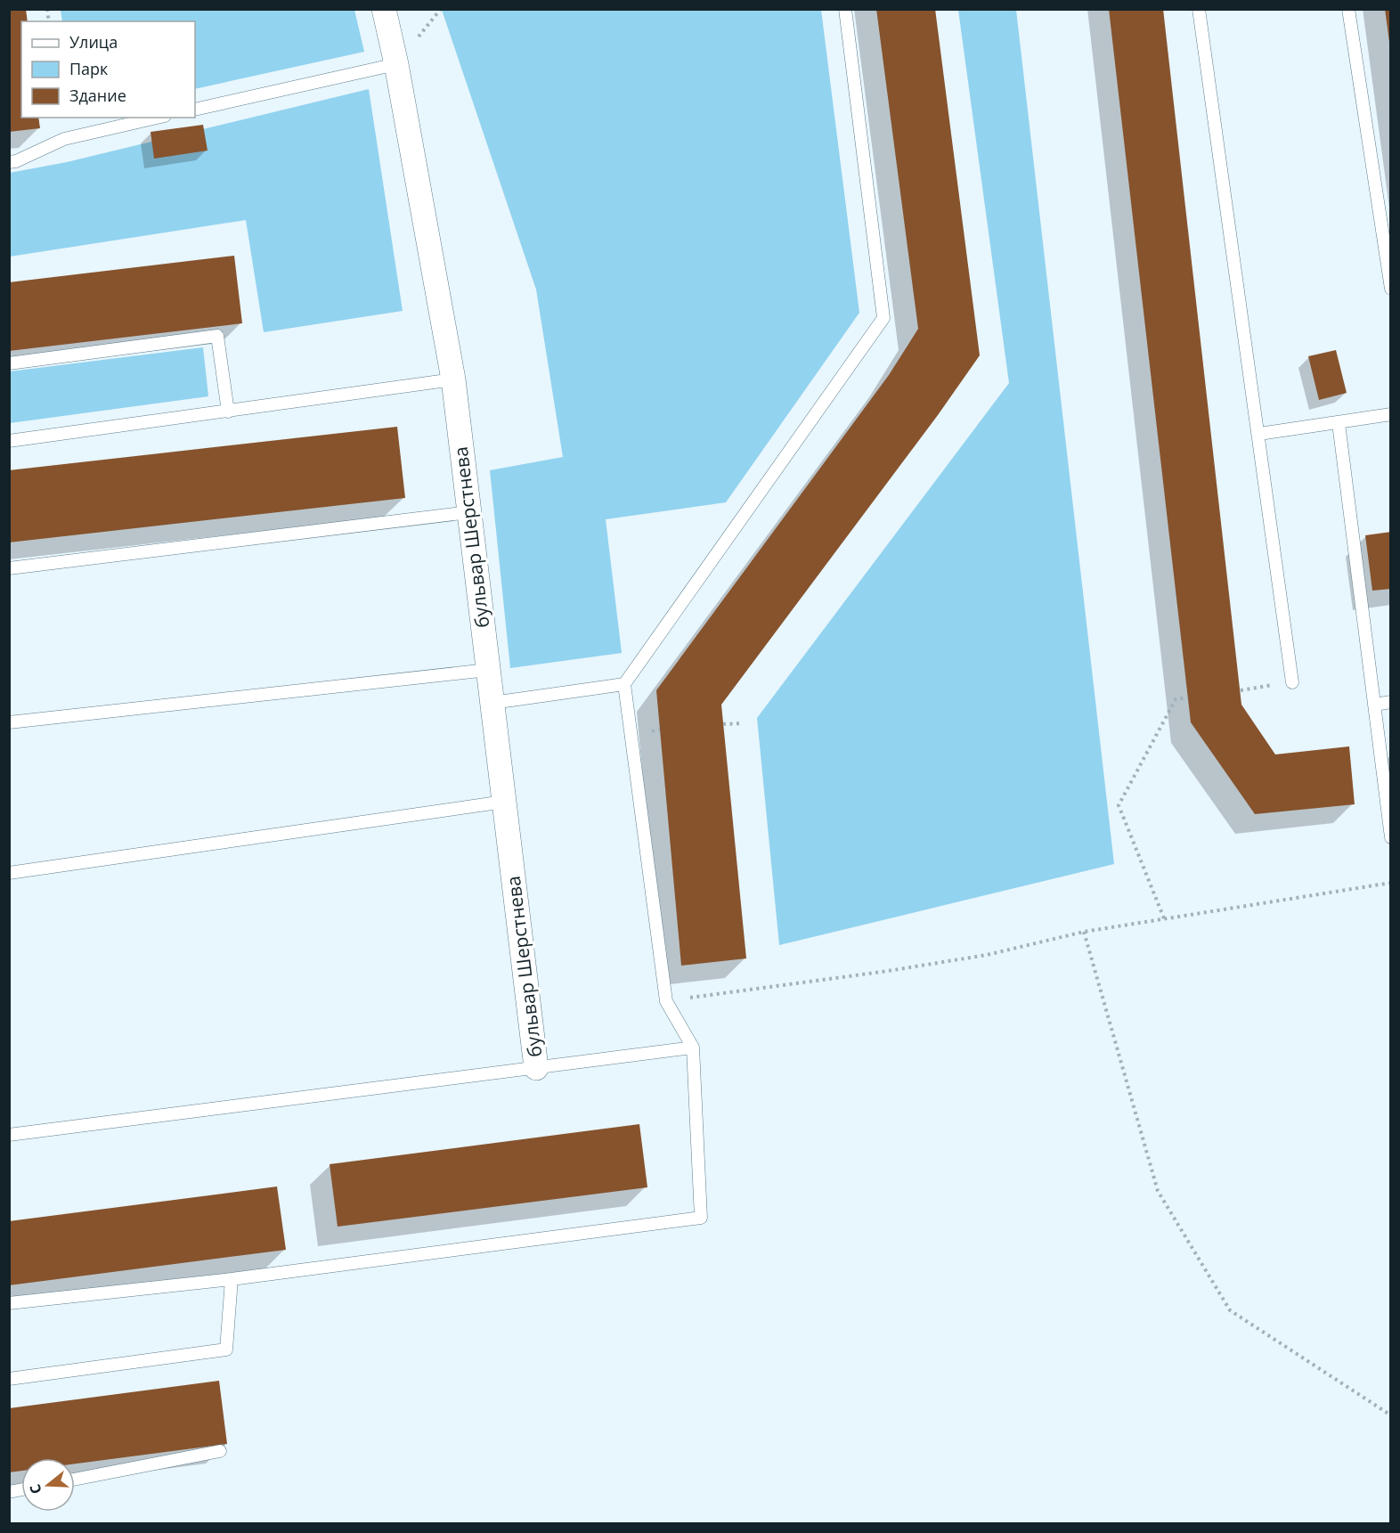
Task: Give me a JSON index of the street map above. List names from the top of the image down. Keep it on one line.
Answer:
{"streets":{"street":["бульвар Шерстнева"]},"legend":["Улица","Парк","Здание"],"north":"left"}
